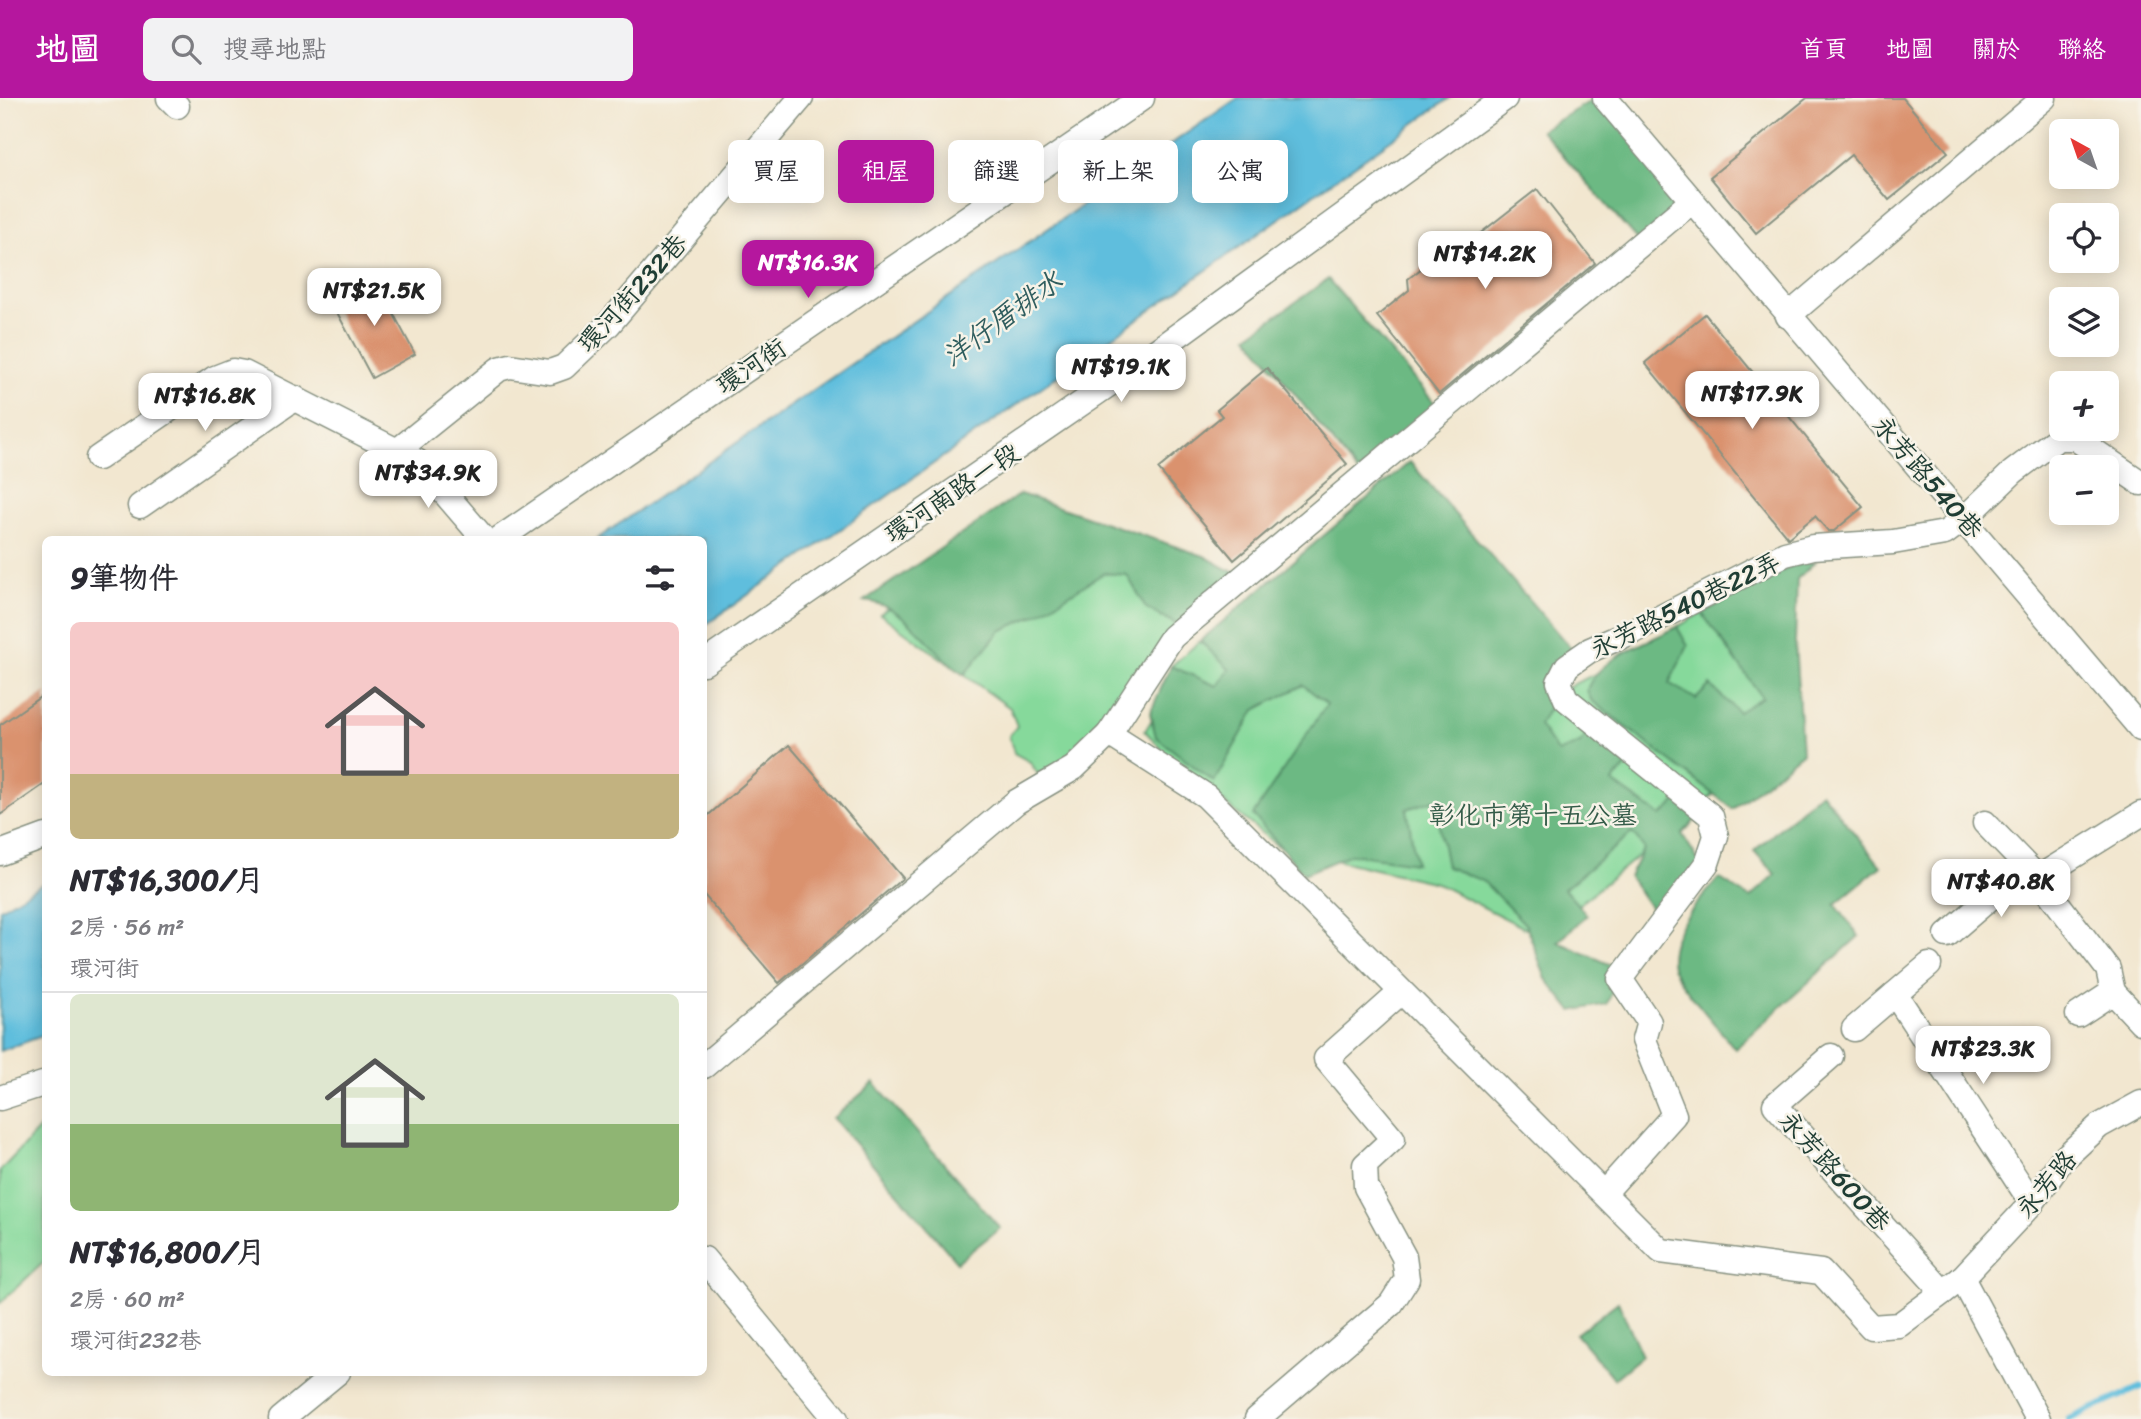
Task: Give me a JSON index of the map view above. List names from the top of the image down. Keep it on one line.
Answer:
{"streets":{"street":["環河街232巷","環河街","永芳路540巷","環河南路一段","永芳路540巷22弄","永芳路600巷","永芳路"]},"crossings":[["永芳路540巷","永芳路540巷22弄"],["永芳路540巷22弄","永芳路"],["永芳路600巷","永芳路"]],"water":["洋仔厝排水"],"parks":["彰化市第十五公墓"],"north":"top left","page":{"header":"地圖","search":"搜尋地點","nav":["首頁","地圖","關於","聯絡"],"map_buttons":["+","−"],"chip":["買屋","租屋","篩選","新上架","公寓"],"price":["NT$14.2K","NT$16.3K","NT$21.5K","NT$19.1K","NT$17.9K","NT$16.8K","NT$34.9K","NT$40.8K","NT$23.3K"],"heading":"9筆物件","list":[{"name":"NT$16,300/月","note":"2房 · 56 m² · 環河街"},{"name":"NT$16,800/月","note":"2房 · 60 m² · 環河街232巷"}]}}
